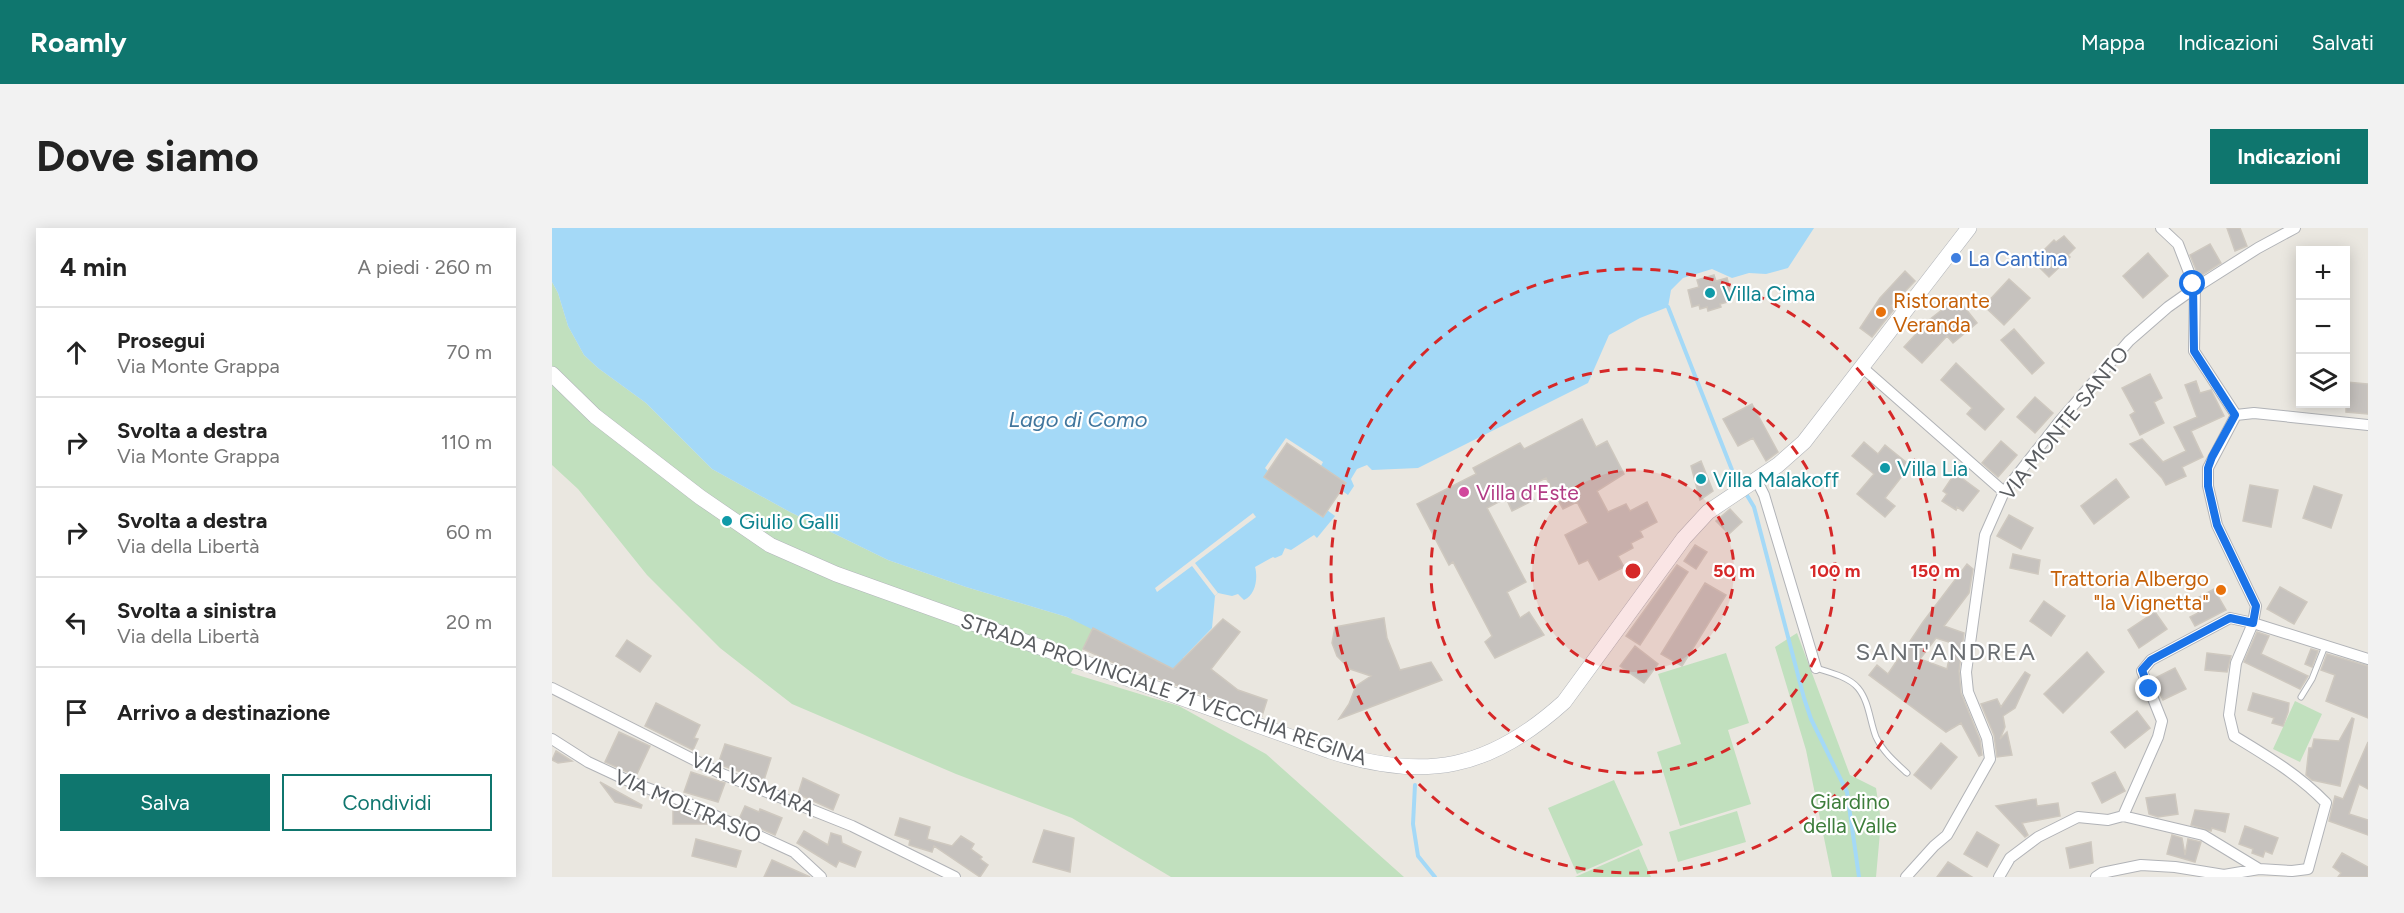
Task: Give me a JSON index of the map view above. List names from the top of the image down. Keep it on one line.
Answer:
{"streets":{"street":["VIA MONTE SANTO","STRADA PROVINCIALE 71 VECCHIA REGINA","VIA VISMARA","VIA MOLTRASIO"]},"districts":["SANT'ANDREA"],"water":["Lago di Como"],"parks":["Giardino della Valle"],"places":["La Cantina","Villa Cima","Ristorante Veranda","Villa Lia","Villa Malakoff","Villa d'Este","Giulio Galli","Trattoria Albergo \"la Vignetta\""],"page":{"header":"Roamly","nav":["Mappa","Indicazioni","Salvati"],"buttons":["Indicazioni",["Salva","Condividi"]],"title":"Dove siamo","heading":["4 min","A piedi · 260 m"],"map_buttons":["+","−"],"list":[["Prosegui","Via Monte Grappa","70 m"],["Svolta a destra","Via Monte Grappa","110 m"],["Svolta a destra","Via della Libertà","60 m"],["Svolta a sinistra","Via della Libertà","20 m"],"Arrivo a destinazione"]},"rings":["50 m","100 m","150 m"]}
